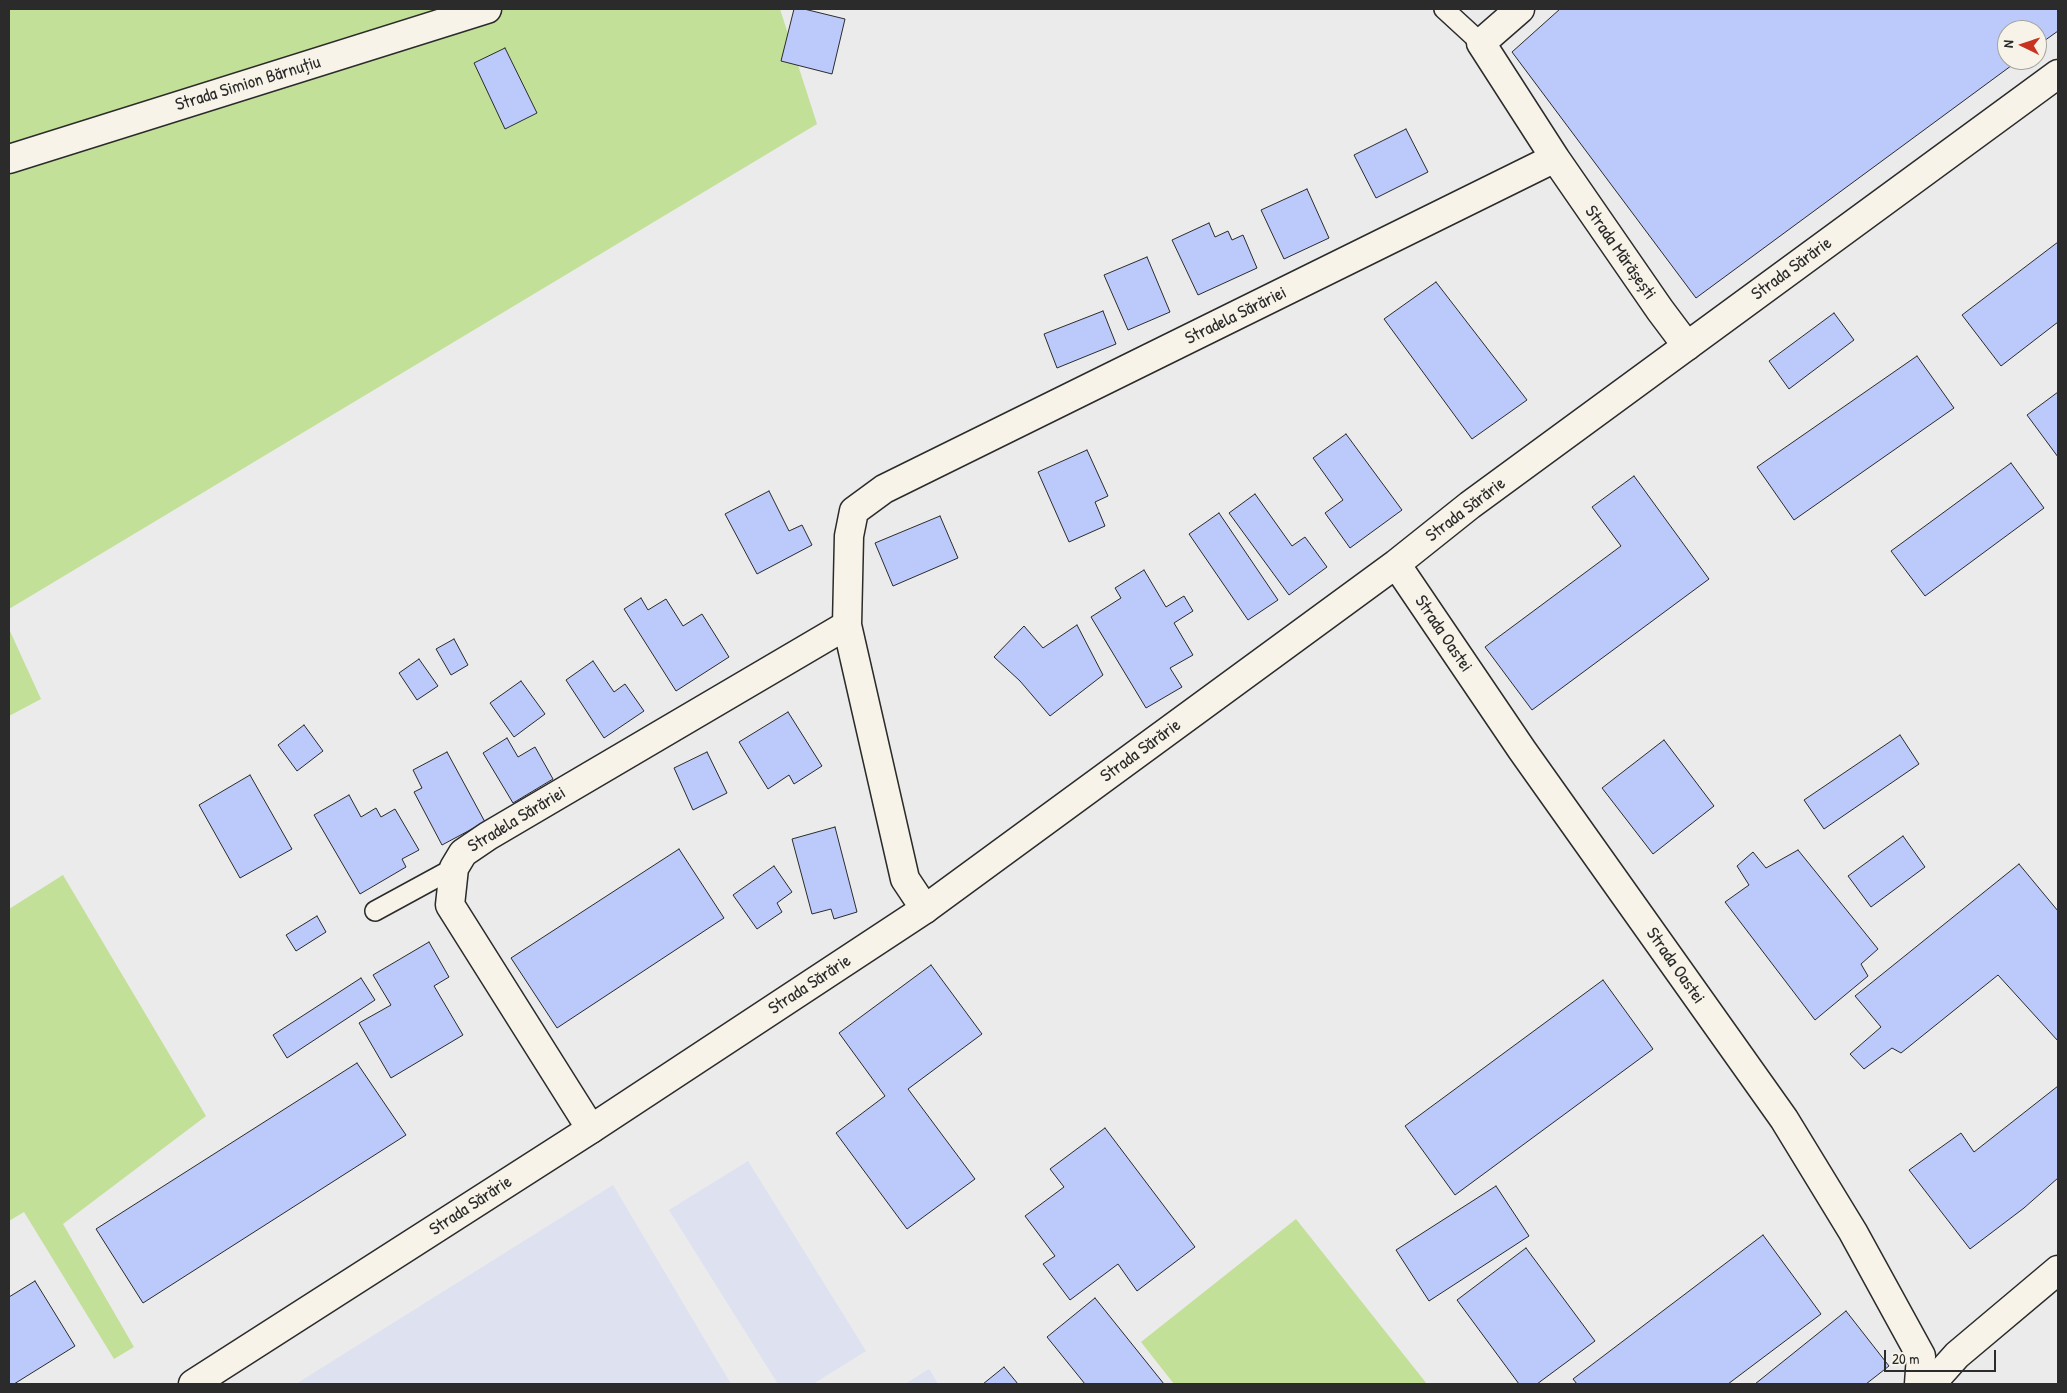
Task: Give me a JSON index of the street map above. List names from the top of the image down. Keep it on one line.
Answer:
{"streets":{"street":["Strada Simion Bărnuțiu","Strada Mărășești","Strada Sărărie","Stradela Sărăriei","Strada Oastei"]},"crossings":[["Strada Mărășești","Strada Sărărie"],["Strada Mărășești","Stradela Sărăriei"],["Strada Sărărie","Stradela Sărăriei"],["Strada Sărărie","Strada Oastei"]],"scale_bar":"20 m","north":"left"}
